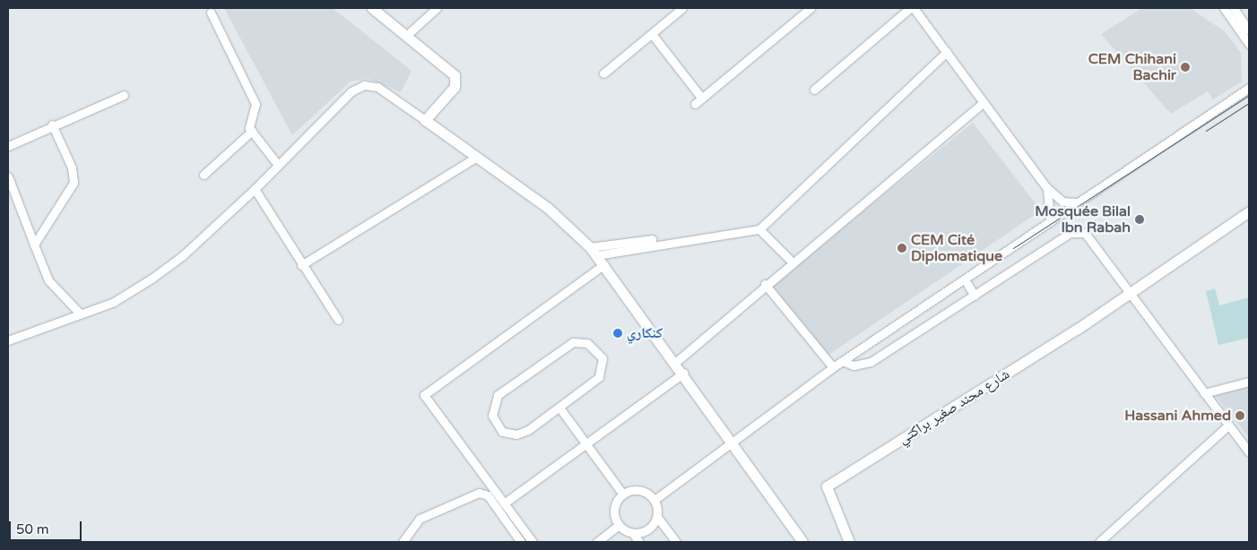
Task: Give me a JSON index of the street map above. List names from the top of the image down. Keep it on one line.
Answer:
{"streets":{"street":["شارع محند صغير براكتي"]},"places":["CEM Chihani Bachir","Mosquée Bilal Ibn Rabah","CEM Cité Diplomatique","كنكاري","Hassani Ahmed"],"scale_bar":"50 m"}
